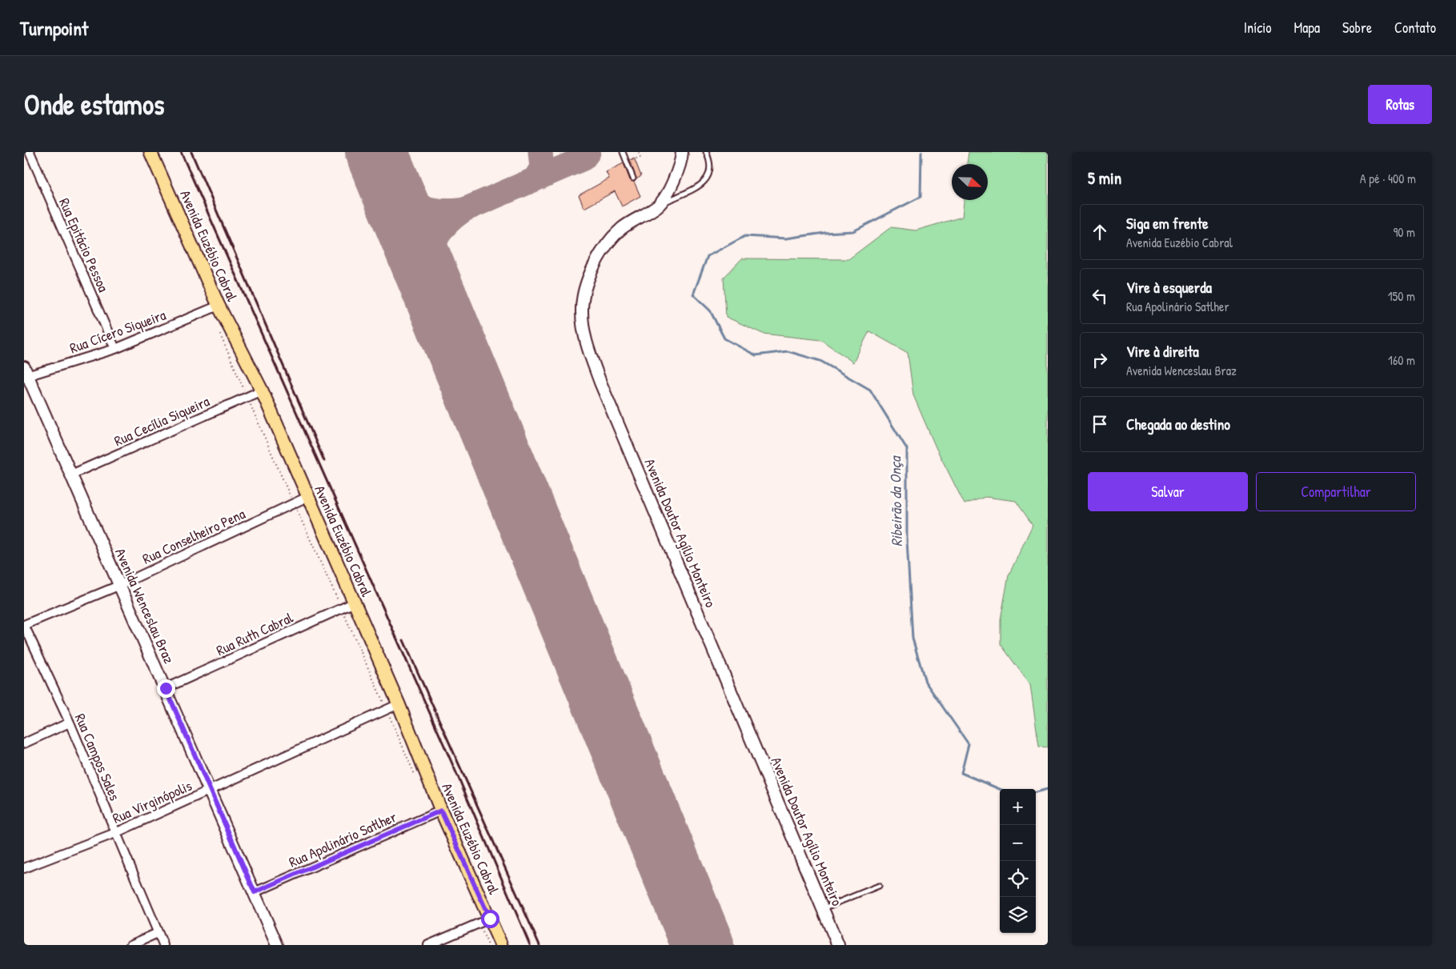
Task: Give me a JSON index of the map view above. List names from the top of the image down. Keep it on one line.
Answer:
{"streets":{"main road":["Avenida Euzébio Cabral"],"street":["Rua Epitácio Pessoa","Rua Cícero Siqueira","Rua Cecília Siqueira","Avenida Doutor Agílio Monteiro","Rua Conselheiro Pena","Avenida Wenceslau Braz","Rua Ruth Cabral","Rua Campos Sales","Rua Virginópolis","Rua Apolinário Satlher"]},"crossings":[["Rua Epitácio Pessoa","Rua Cícero Siqueira"],["Avenida Euzébio Cabral","Rua Cícero Siqueira"],["Avenida Euzébio Cabral","Rua Cecília Siqueira"],["Avenida Euzébio Cabral","Rua Conselheiro Pena"],["Avenida Euzébio Cabral","Rua Ruth Cabral"],["Avenida Euzébio Cabral","Rua Virginópolis"],["Avenida Euzébio Cabral","Rua Apolinário Satlher"],["Rua Cícero Siqueira","Avenida Wenceslau Braz"],["Rua Cecília Siqueira","Avenida Wenceslau Braz"],["Rua Conselheiro Pena","Avenida Wenceslau Braz"],["Rua Conselheiro Pena","Rua Campos Sales"],["Avenida Wenceslau Braz","Rua Ruth Cabral"],["Avenida Wenceslau Braz","Rua Virginópolis"],["Avenida Wenceslau Braz","Rua Apolinário Satlher"],["Rua Campos Sales","Rua Virginópolis"]],"water":["Ribeirão da Onça"],"north":"bottom right","page":{"header":"Turnpoint","nav":["Início","Mapa","Sobre","Contato"],"buttons":["Rotas",["Salvar","Compartilhar"]],"title":"Onde estamos","heading":["5 min","A pé · 400 m"],"list":[["Siga em frente","Avenida Euzébio Cabral","90 m"],["Vire à esquerda","Rua Apolinário Satlher","150 m"],["Vire à direita","Avenida Wenceslau Braz","160 m"],"Chegada ao destino"],"map_buttons":["+","−"]}}
